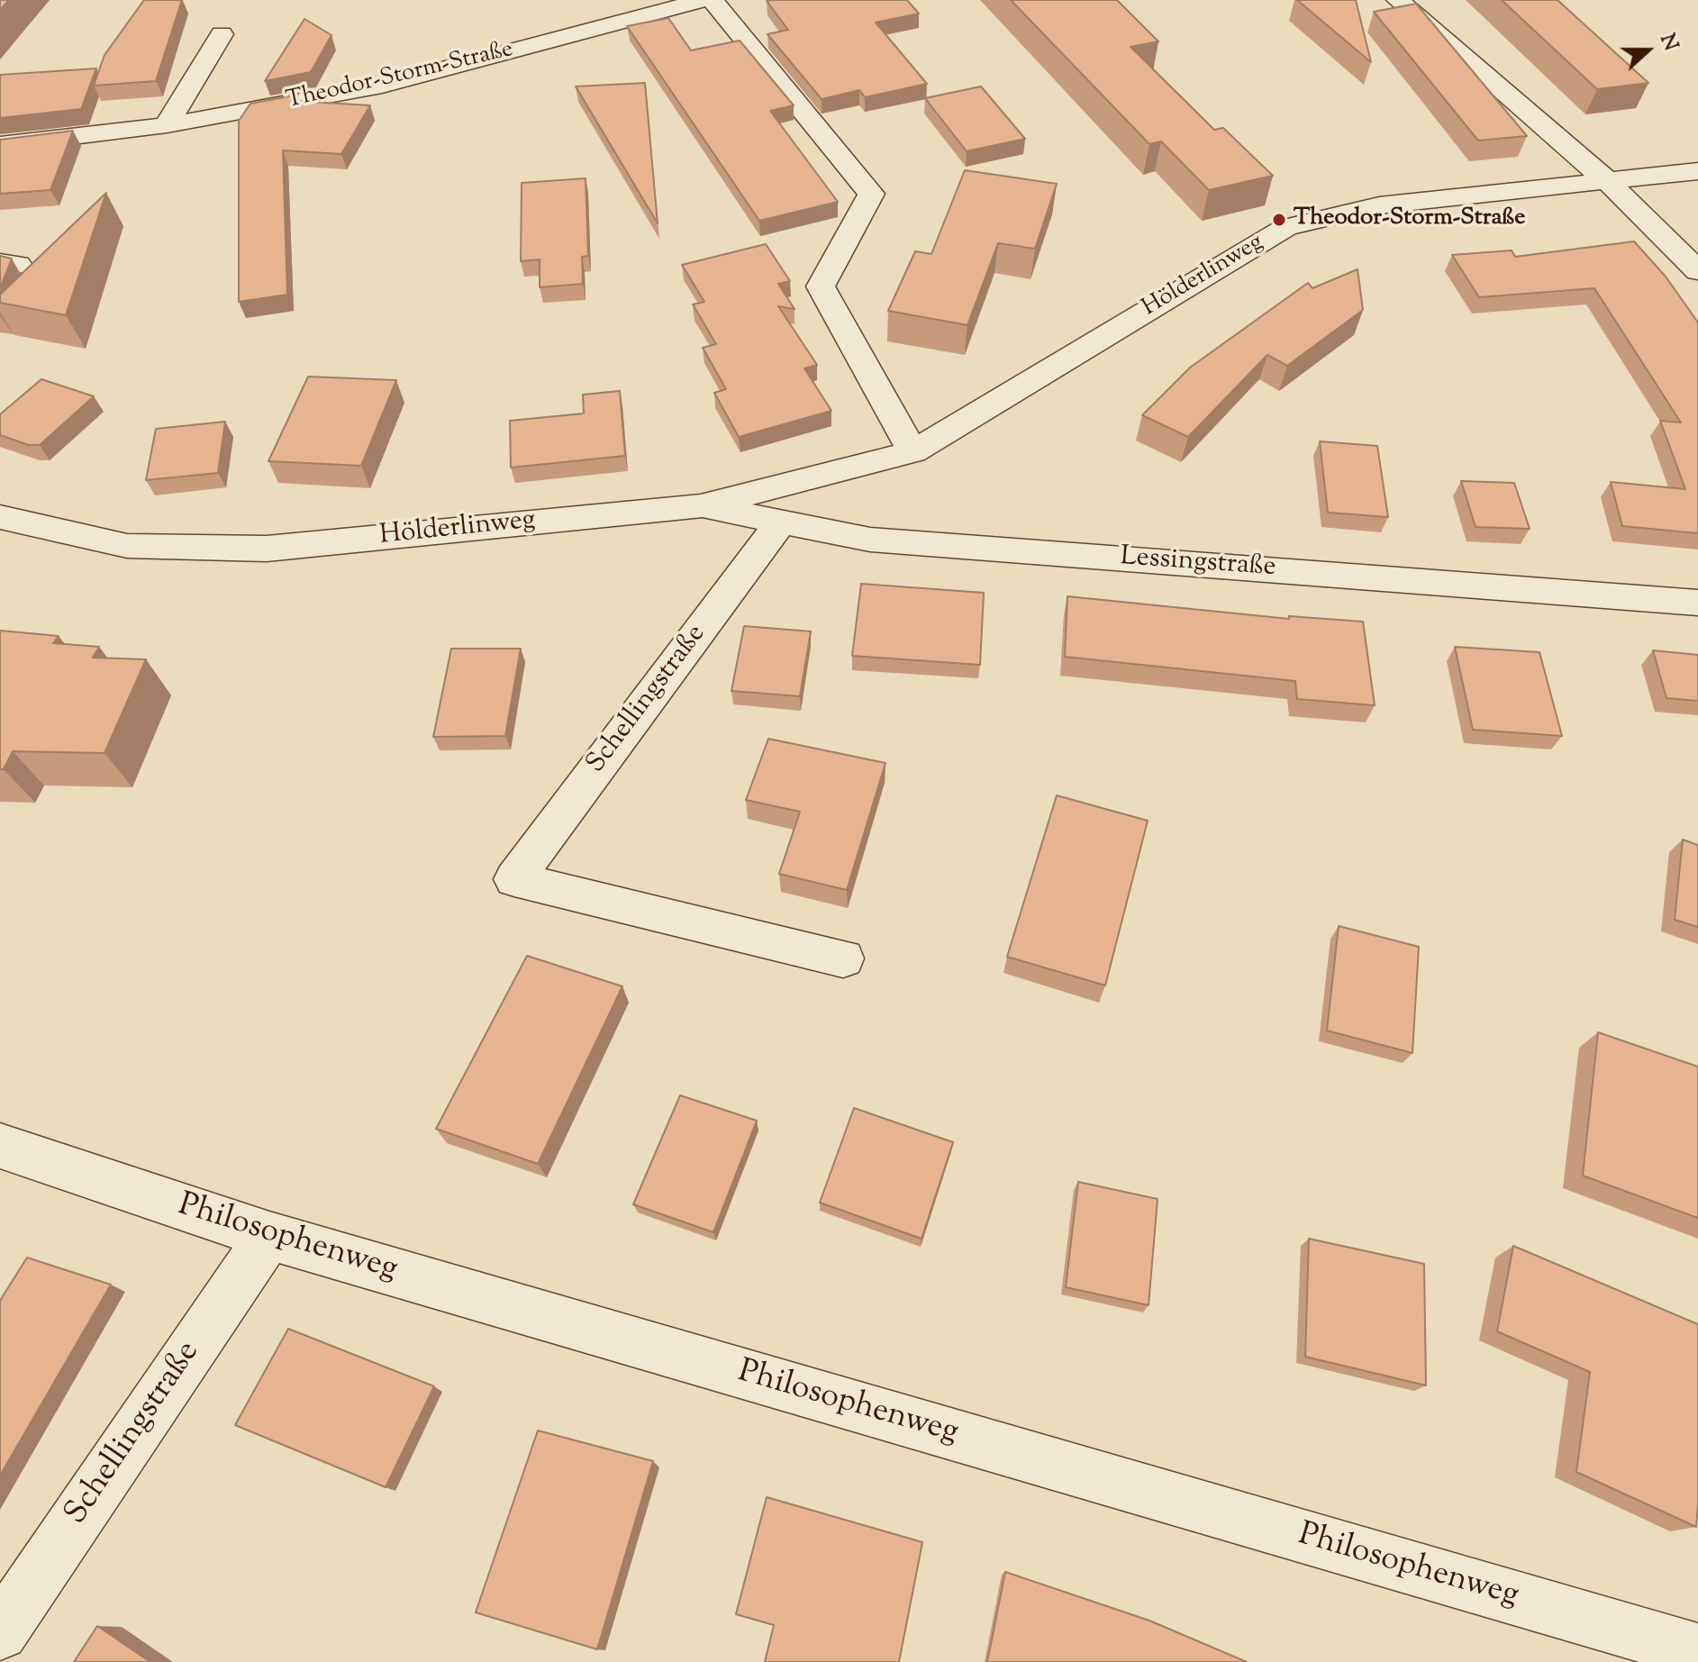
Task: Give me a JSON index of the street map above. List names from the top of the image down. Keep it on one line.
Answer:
{"streets":{"street":["Theodor-Storm-Straße","Hölderlinweg","Lessingstraße","Schellingstraße","Philosophenweg"]},"crossings":[["Hölderlinweg","Lessingstraße"],["Lessingstraße","Schellingstraße"],["Schellingstraße","Philosophenweg"]],"places":["Theodor-Storm-Straße"],"north":"right"}
